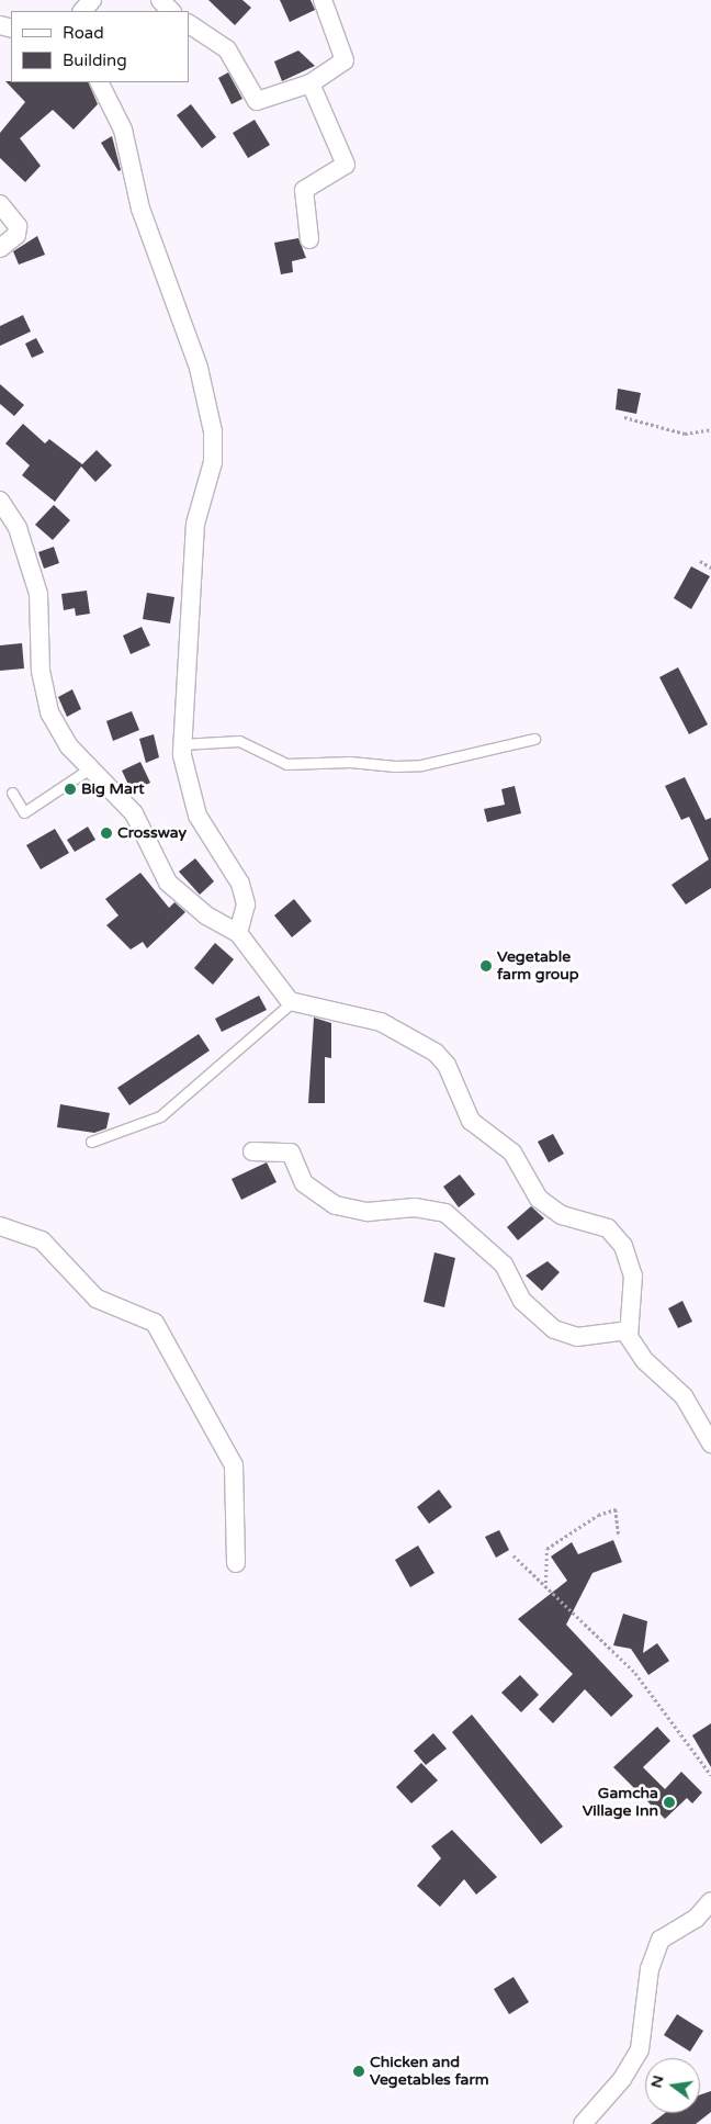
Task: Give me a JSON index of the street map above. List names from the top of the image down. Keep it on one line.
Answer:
{"places":["Big Mart","Crossway","Vegetable farm group","Gamcha Village Inn","Chicken and Vegetables farm"],"legend":["Road","Building"],"north":"left"}
